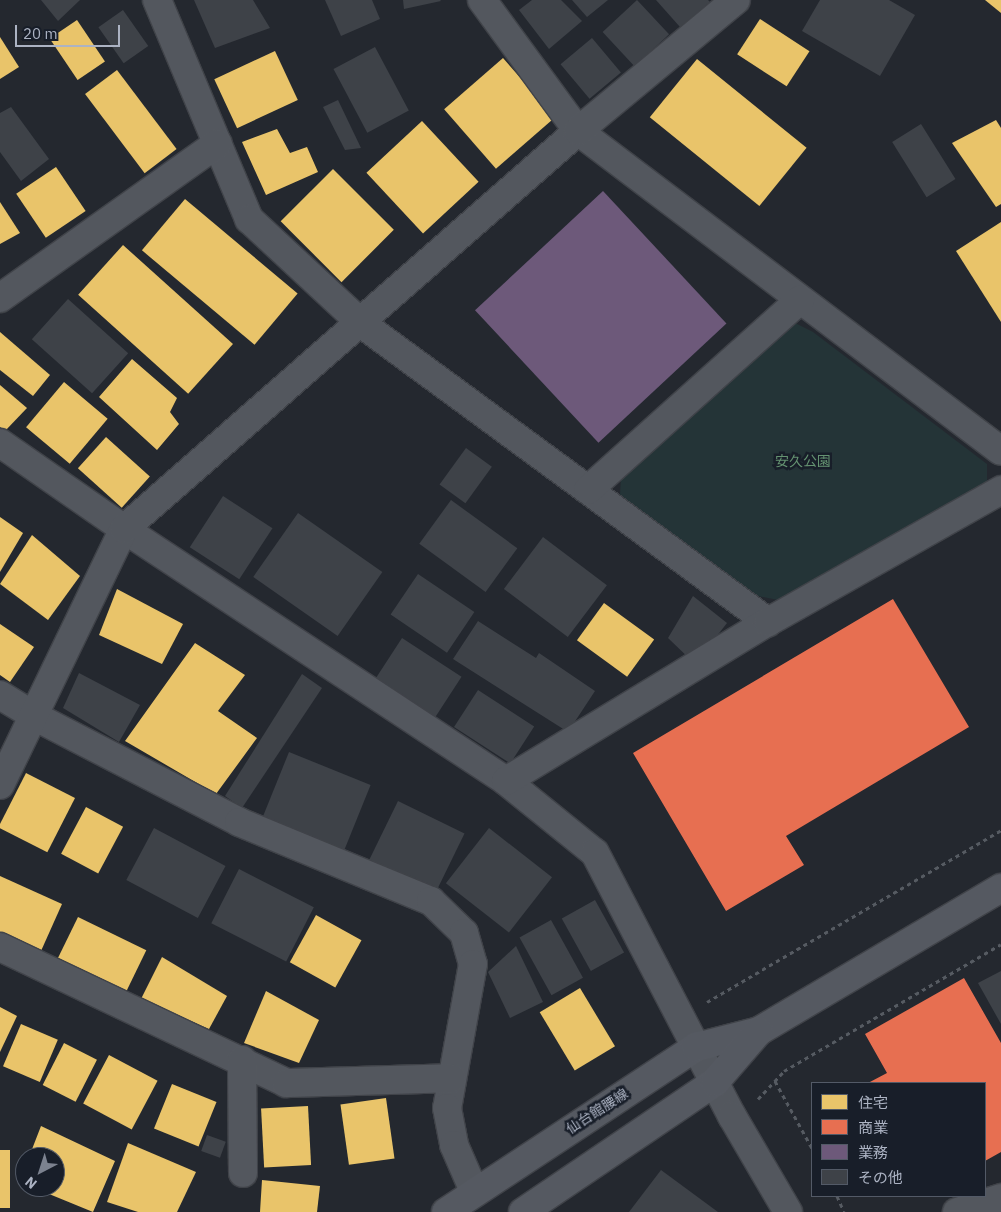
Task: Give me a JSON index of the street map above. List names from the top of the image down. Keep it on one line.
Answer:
{"streets":{"main road":["仙台館腰線"]},"parks":["安久公園"],"legend":["住宅","商業","業務","その他"],"scale_bar":"20 m","north":"bottom left"}
